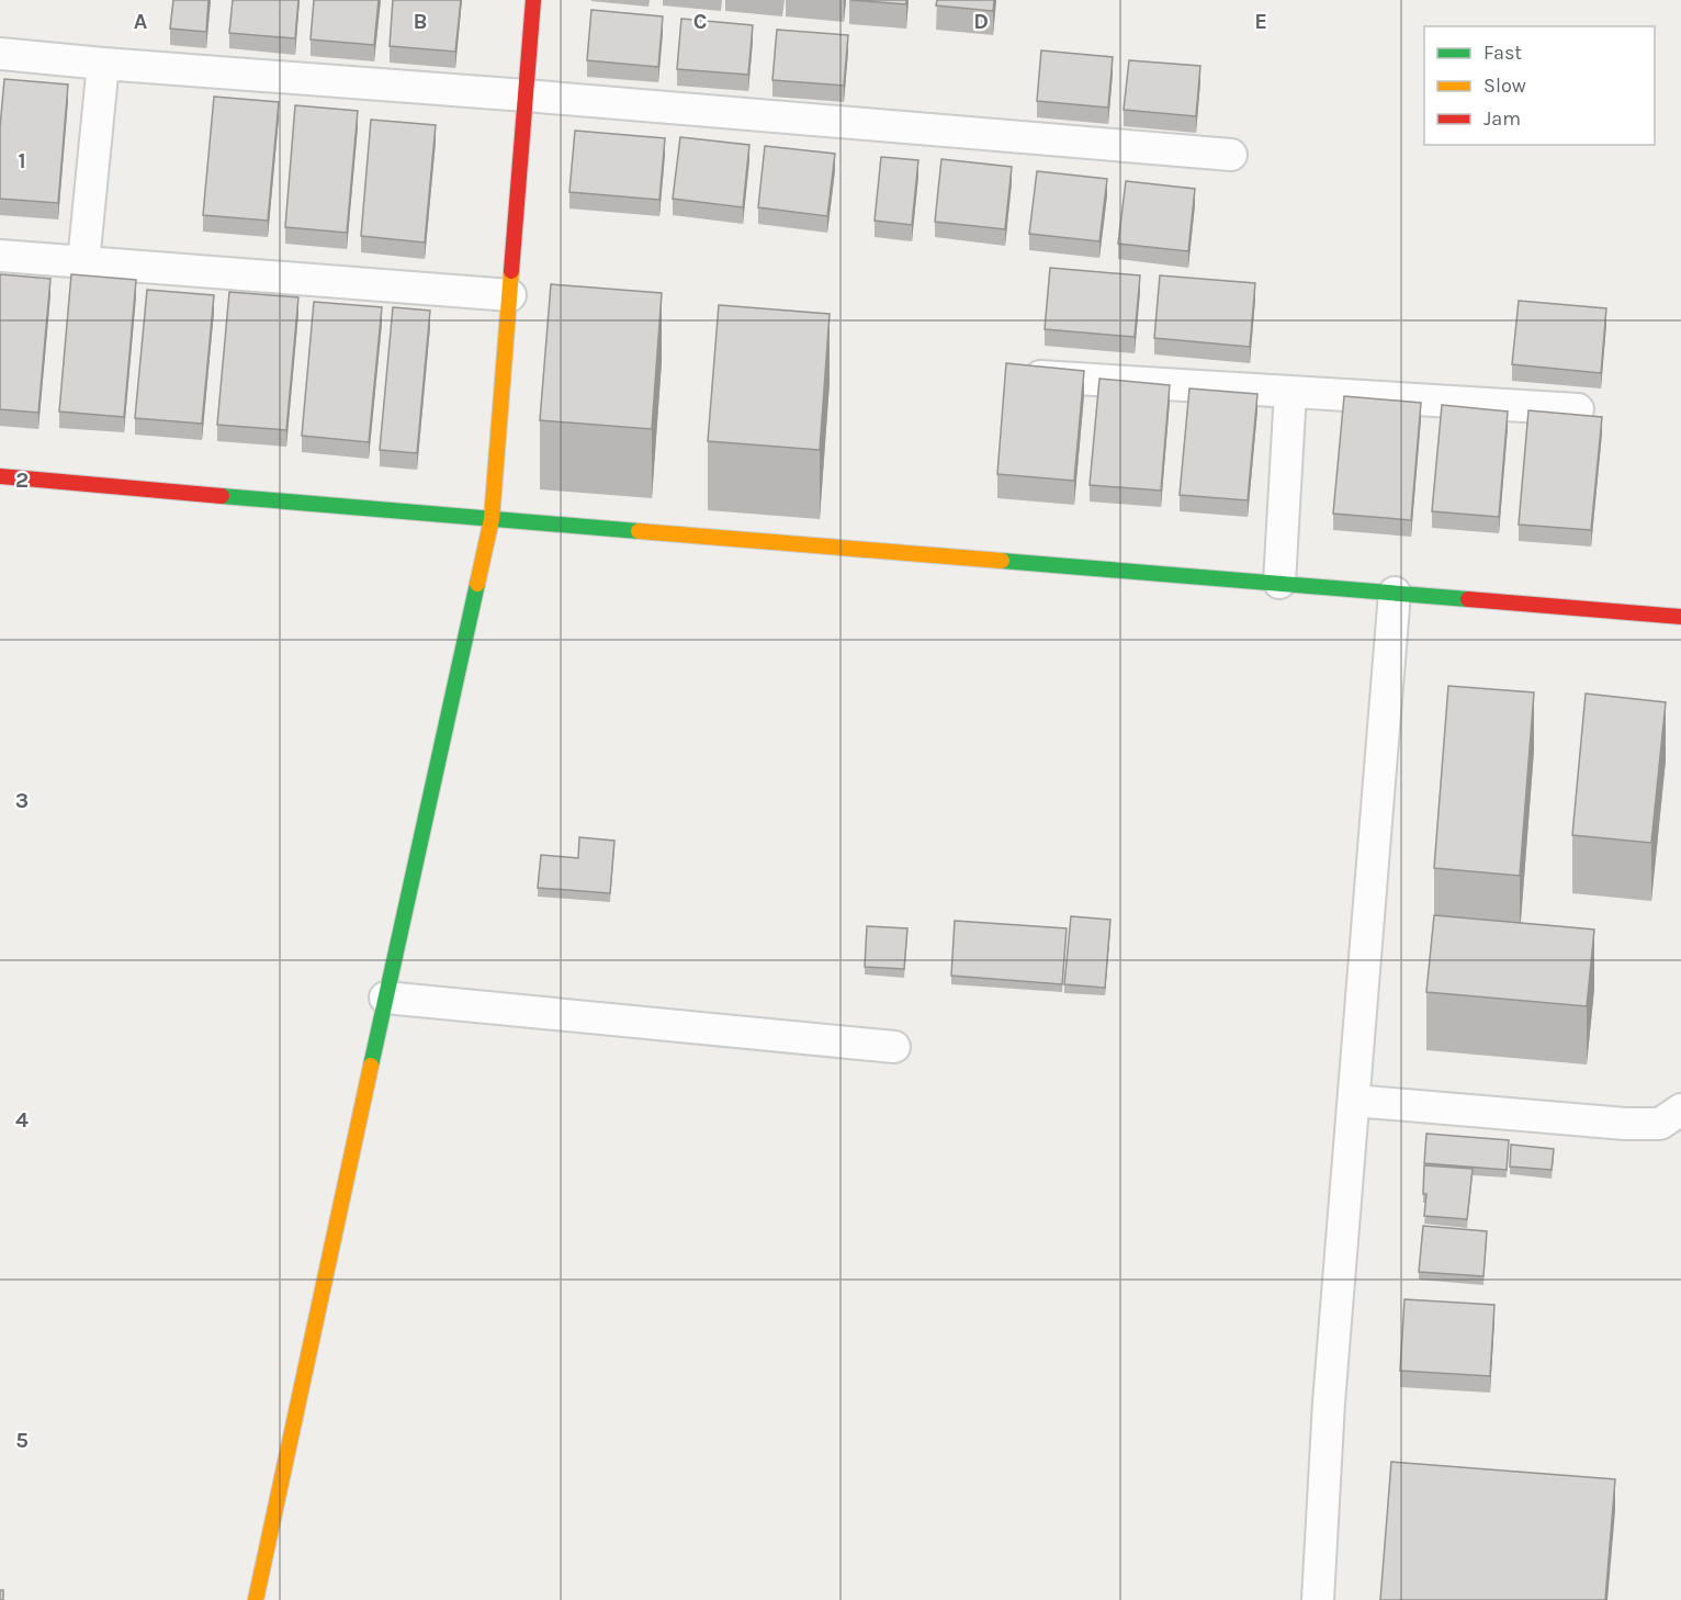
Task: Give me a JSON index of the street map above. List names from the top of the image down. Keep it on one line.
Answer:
{"legend":["Fast","Slow","Jam"],"grid":{"columns":["A","B","C","D","E"],"rows":["1","2","3","4","5"]}}
